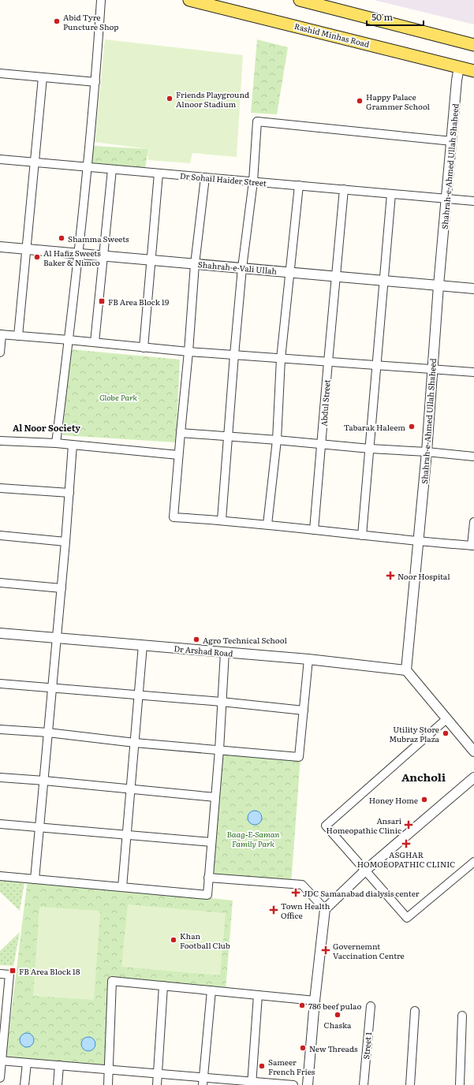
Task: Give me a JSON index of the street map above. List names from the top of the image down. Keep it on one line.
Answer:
{"streets":{"main road":["Rashid Minhas Road"],"street":["Shahrah-e-Ahmed Ullah Shaheed","Dr Sohail Haider Street","Shahrah-e-Vali Ullah","Abdul Street","Dr Arshad Road","Street 1"]},"crossings":[["Rashid Minhas Road","Shahrah-e-Ahmed Ullah Shaheed"],["Shahrah-e-Ahmed Ullah Shaheed","Dr Sohail Haider Street"],["Shahrah-e-Ahmed Ullah Shaheed","Shahrah-e-Vali Ullah"],["Shahrah-e-Ahmed Ullah Shaheed","Dr Arshad Road"],["Dr Sohail Haider Street","Abdul Street"],["Shahrah-e-Vali Ullah","Abdul Street"]],"districts":["Al Noor Society","Ancholi"],"parks":["Globe Park","Baag-E-Saman Family Park"],"places":{"other":["Abid Tyre Puncture Shop","Friends Playground Alnoor Stadium","Happy Palace Grammer School","Shamma Sweets","Al Hafiz Sweets Baker & Nimco","Tabarak Haleem","Agro Technical School","Utility Store Mubraz Plaza","Honey Home","Khan Football Club","786 beef pulao","Chaska","New Threads","Sameer French Fries"],"transit":["FB Area Block 19","FB Area Block 18"],"health":["Noor Hospital","Ansari Homeopathic Clinic","ASGHAR HOMOEOPATHIC CLINIC","JDC Samanabad dialysis center","Town Health Office","Governemnt Vaccination Centre"]},"scale_bar":"50 m"}
